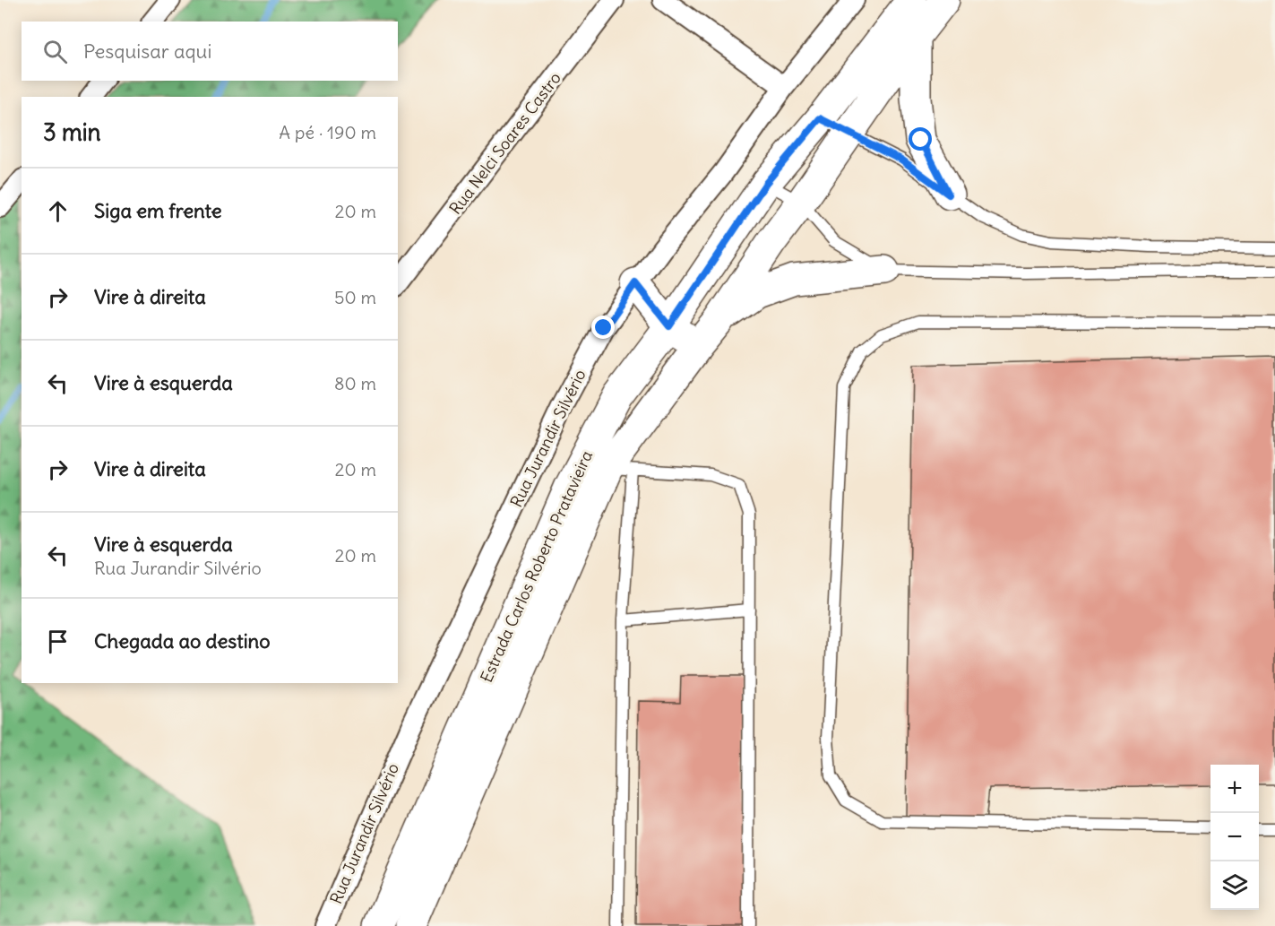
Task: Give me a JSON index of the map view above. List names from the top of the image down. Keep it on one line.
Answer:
{"streets":{"main road":["Estrada Carlos Roberto Pratavieira"],"street":["Rua Nelci Soares Castro","Rua Jurandir Silvério"]},"page":{"search":"Pesquisar aqui","heading":["3 min","A pé · 190 m"],"list":[["Siga em frente","20 m"],["Vire à direita","50 m"],["Vire à esquerda","80 m"],["Vire à direita","20 m"],["Vire à esquerda","Rua Jurandir Silvério","20 m"],"Chegada ao destino"],"map_buttons":["+","−"]}}
